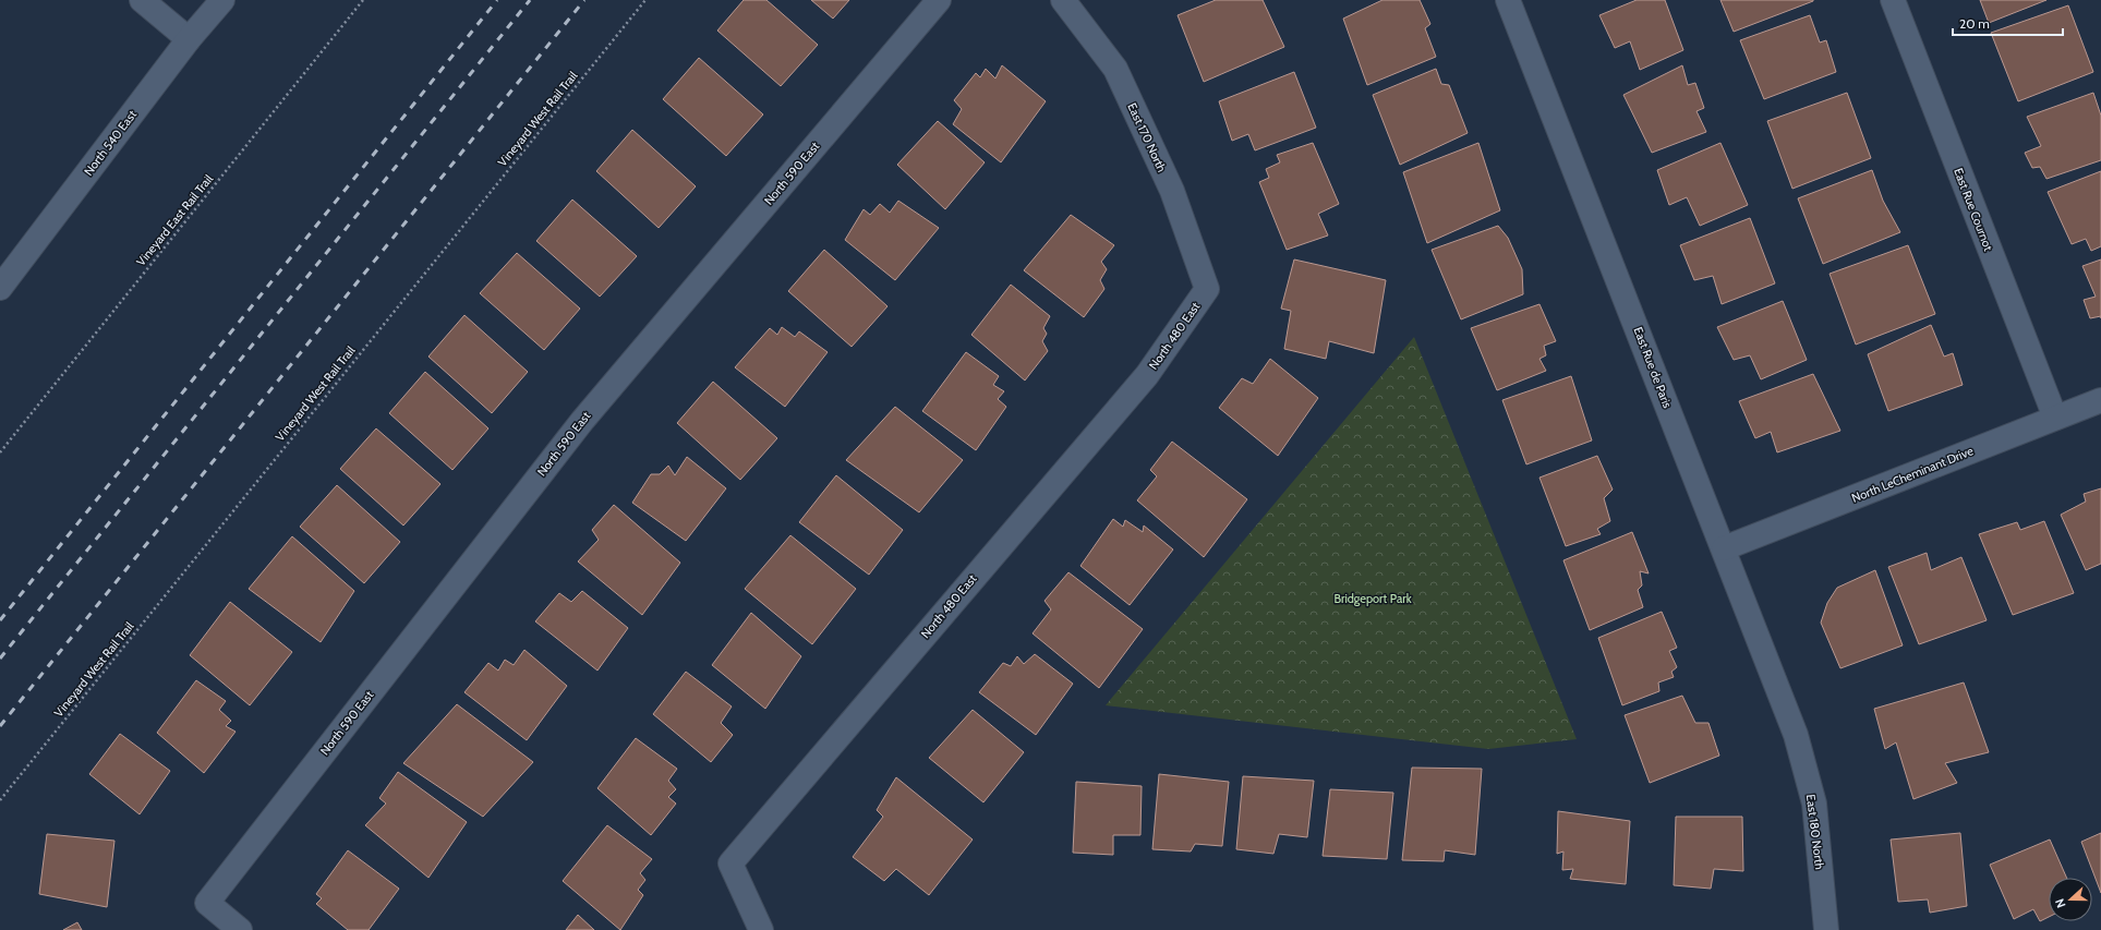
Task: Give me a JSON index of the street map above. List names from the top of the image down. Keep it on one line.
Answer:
{"streets":{"street":["East 170 North","North 540 East","North 590 East","East Rue Cournot","North 480 East","East Rue de Paris","North LeCheminant Drive","East 180 North"],"path":["Vineyard West Rail Trail","Vineyard East Rail Trail"]},"crossings":[["East 170 North","North 480 East"],["East Rue Cournot","North LeCheminant Drive"],["East Rue de Paris","North LeCheminant Drive"],["East Rue de Paris","East 180 North"]],"parks":["Bridgeport Park"],"scale_bar":"20 m","north":"left"}
